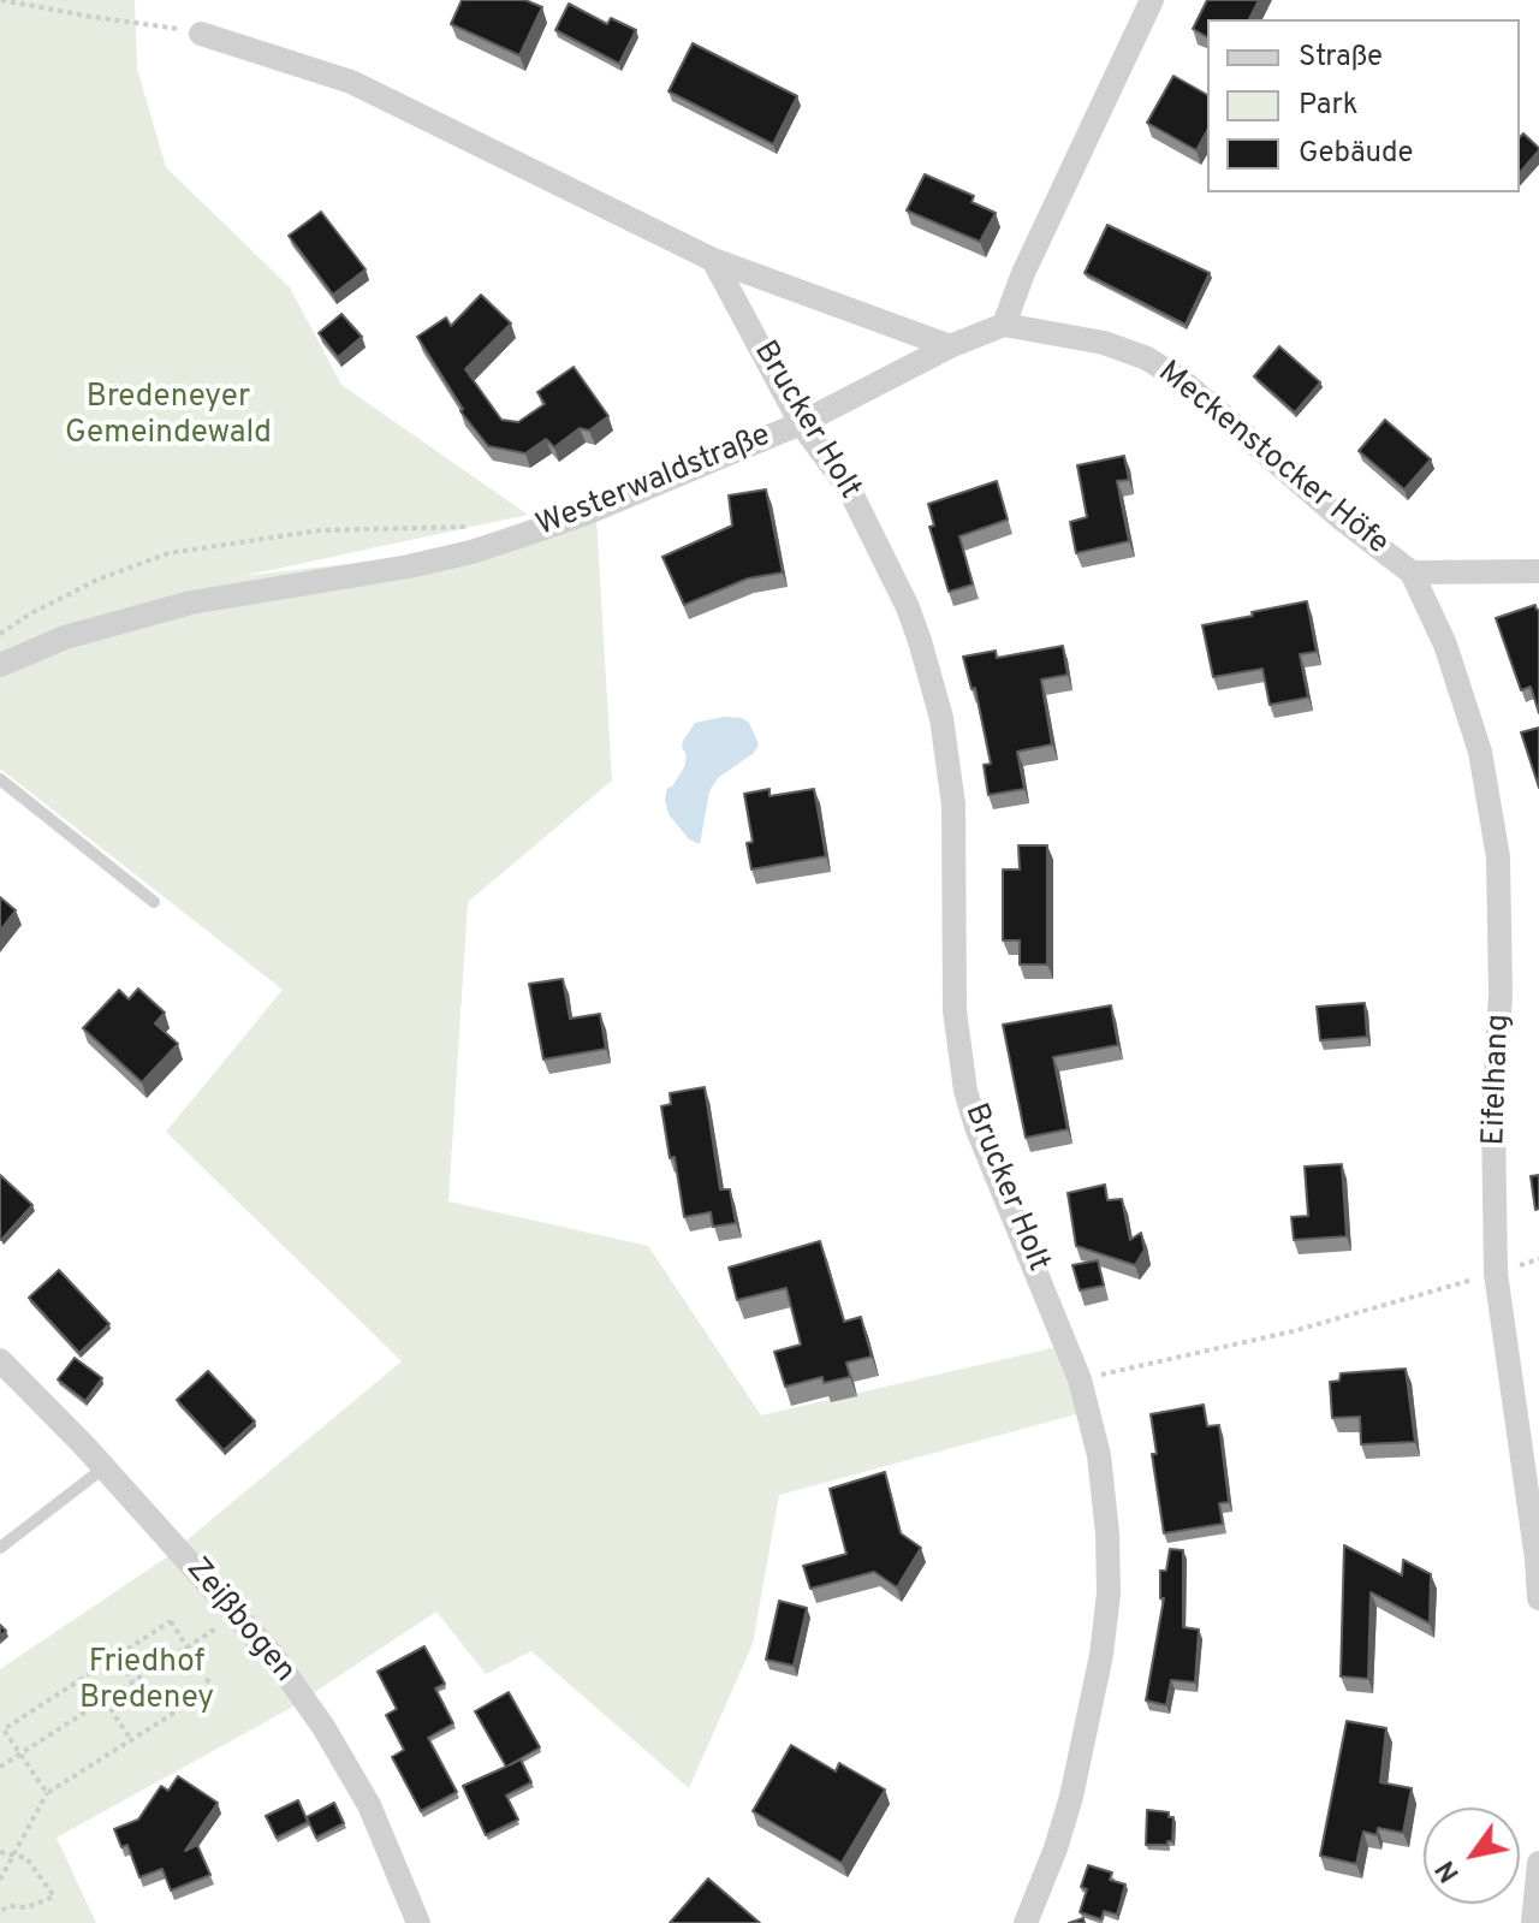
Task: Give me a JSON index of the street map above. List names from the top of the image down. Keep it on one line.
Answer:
{"streets":{"street":["Brucker Holt","Meckenstocker Höfe","Westerwaldstraße","Eifelhang","Zeißbogen"]},"crossings":[["Brucker Holt","Westerwaldstraße"],["Meckenstocker Höfe","Westerwaldstraße"],["Meckenstocker Höfe","Eifelhang"]],"parks":["Bredeneyer Gemeindewald","Friedhof Bredeney"],"legend":["Straße","Park","Gebäude"],"north":"bottom left"}
